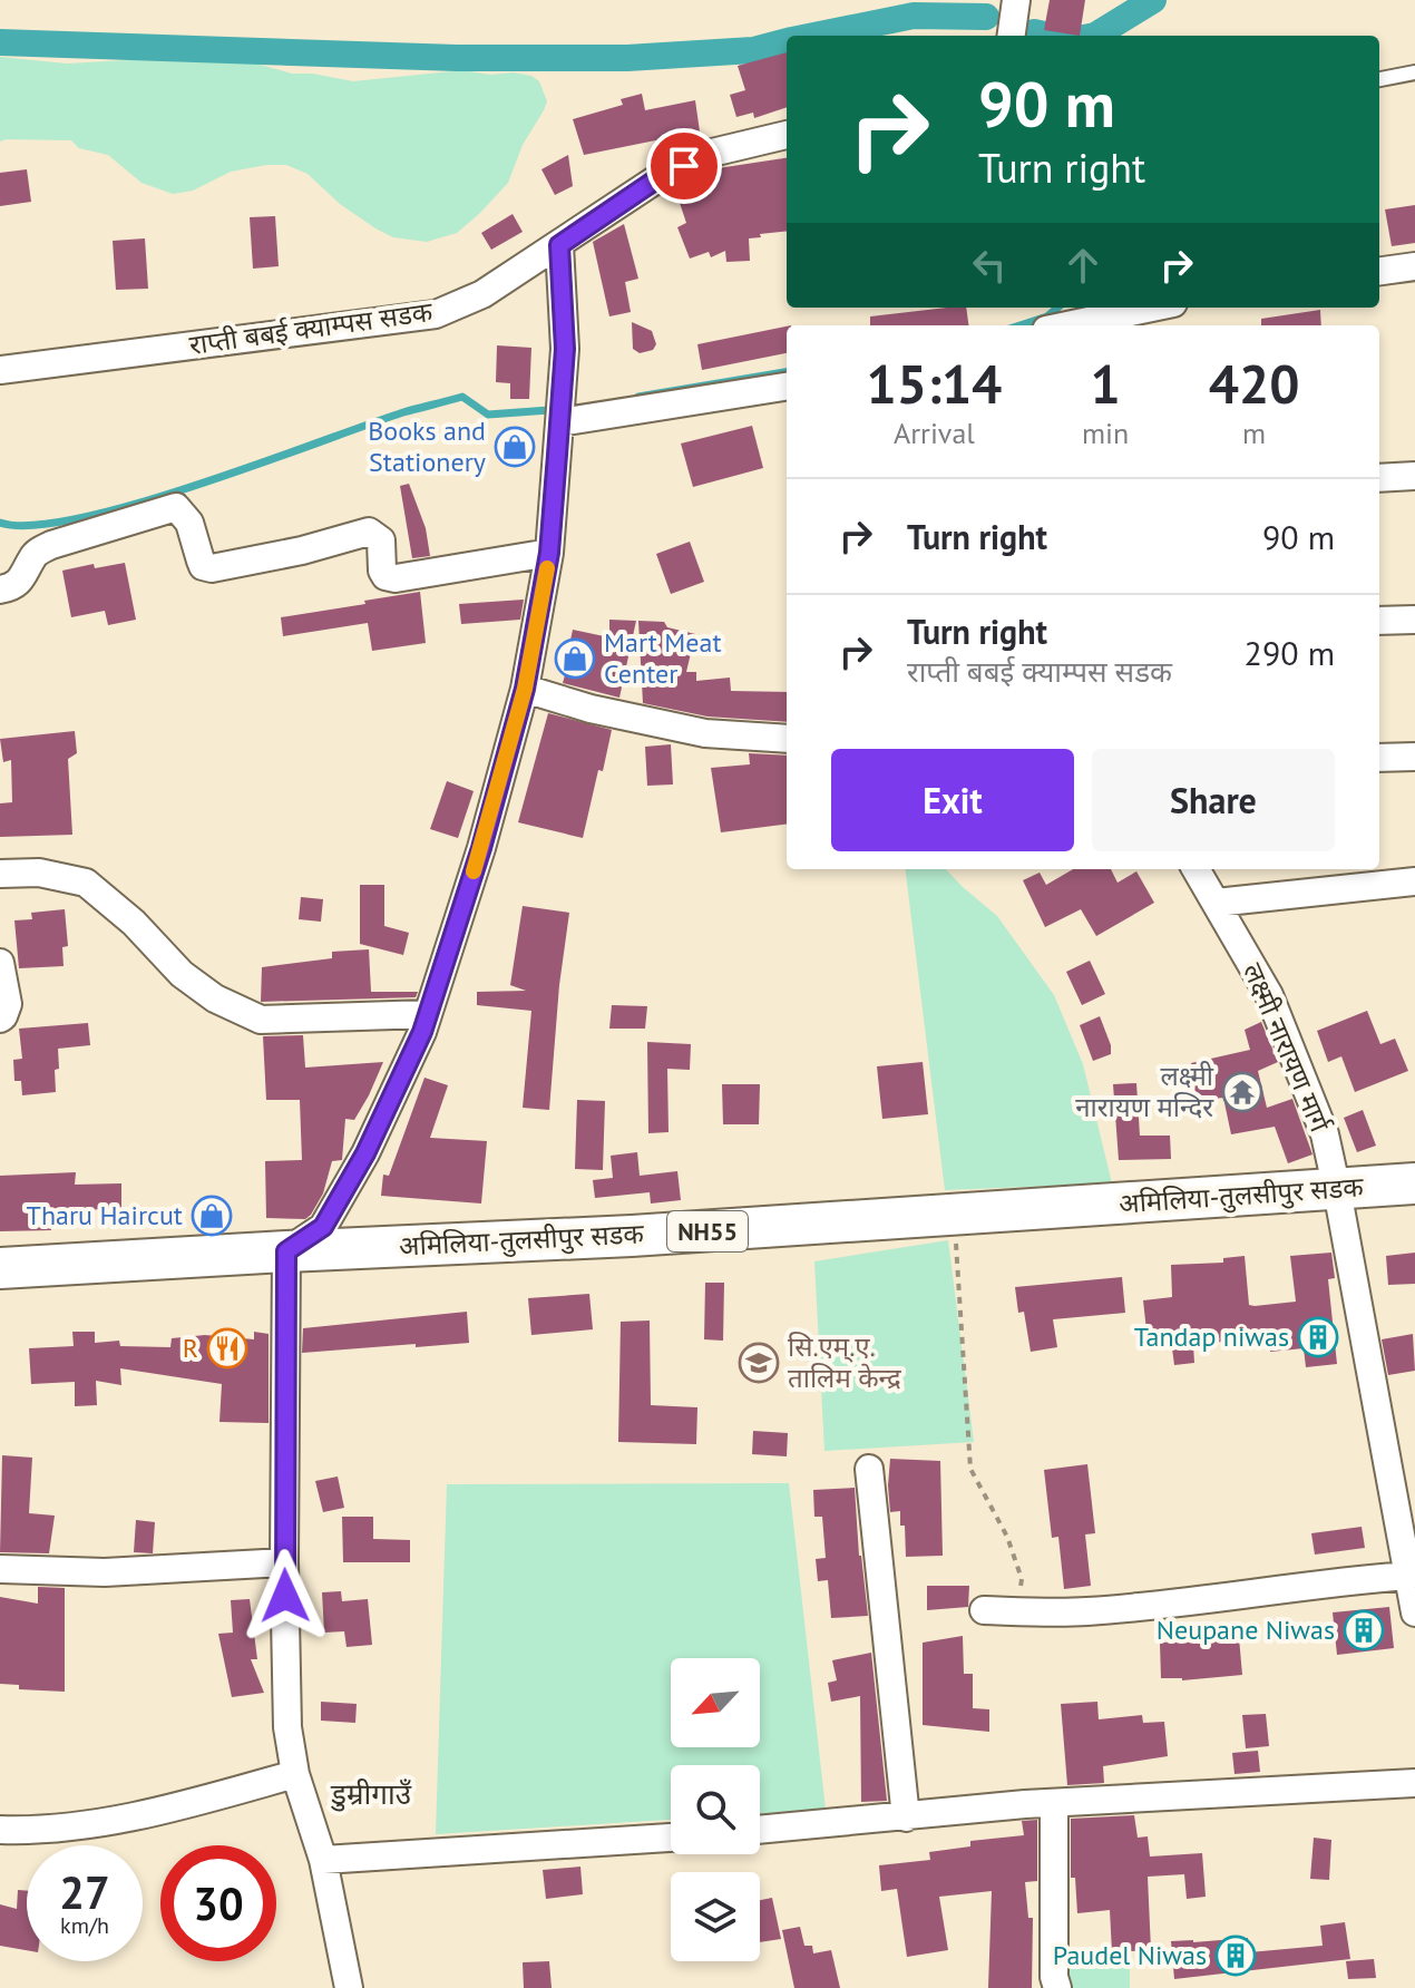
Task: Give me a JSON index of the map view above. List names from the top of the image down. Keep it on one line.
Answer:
{"streets":{"main road":["अमिलिया-तुलसीपुर सडक","NH55"],"street":["राप्ती बबई क्याम्पस सडक","लक्ष्मी नारायण मार्ग"]},"crossings":[["लक्ष्मी नारायण मार्ग","अमिलिया-तुलसीपुर सडक"]],"districts":["डुम्रीगाउँ"],"places":{"shop":["Books and Stationery","Mart Meat Center","Tharu Haircut"],"temple":["लक्ष्मी नारायण मन्दिर"],"building":["Tandap niwas","Neupane Niwas","Paudel Niwas"],"restaurant":["R"],"school or university":["सि.एम्.ए. तालिम केन्द्र"]},"north":"bottom left","page":{"turn":["90 m","Turn right"],"eta":["15:14","Arrival","1","min","420","m"],"list":[{"name":"Turn right","value":"90 m"},{"name":"Turn right","note":"राप्ती बबई क्याम्पस सडक","value":"290 m"}],"buttons":["Exit","Share"],"speed":"27 km/h","limit":"30"}}
